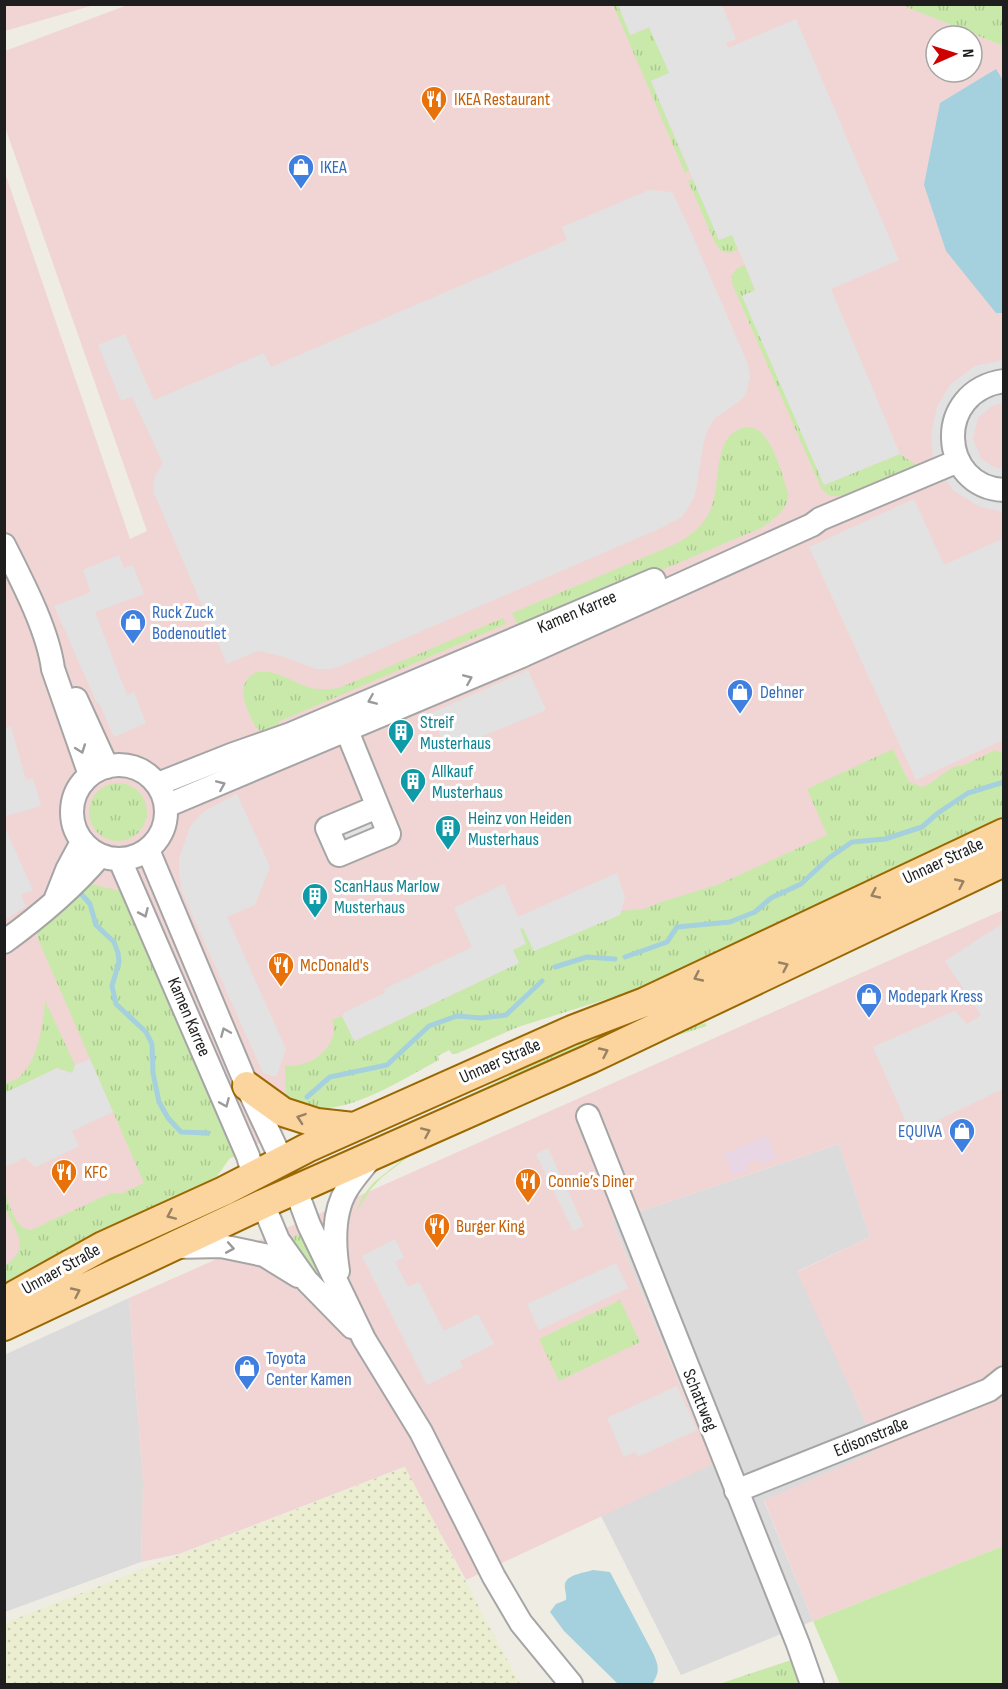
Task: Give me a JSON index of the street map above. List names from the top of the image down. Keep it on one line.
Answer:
{"streets":{"main road":["Kamen Karree","Unnaer Straße"],"street":["Schattweg","Edisonstraße"]},"crossings":[["Kamen Karree","Unnaer Straße"],["Schattweg","Edisonstraße"]],"places":{"restaurant":["IKEA Restaurant","McDonald's","KFC","Connie’s Diner","Burger King"],"shop":["IKEA","Ruck Zuck Bodenoutlet","Dehner","Modepark Kress","EQUIVA","Toyota Center Kamen"],"building":["Streif Musterhaus","Allkauf Musterhaus","Heinz von Heiden Musterhaus","ScanHaus Marlow Musterhaus"]},"north":"right"}
